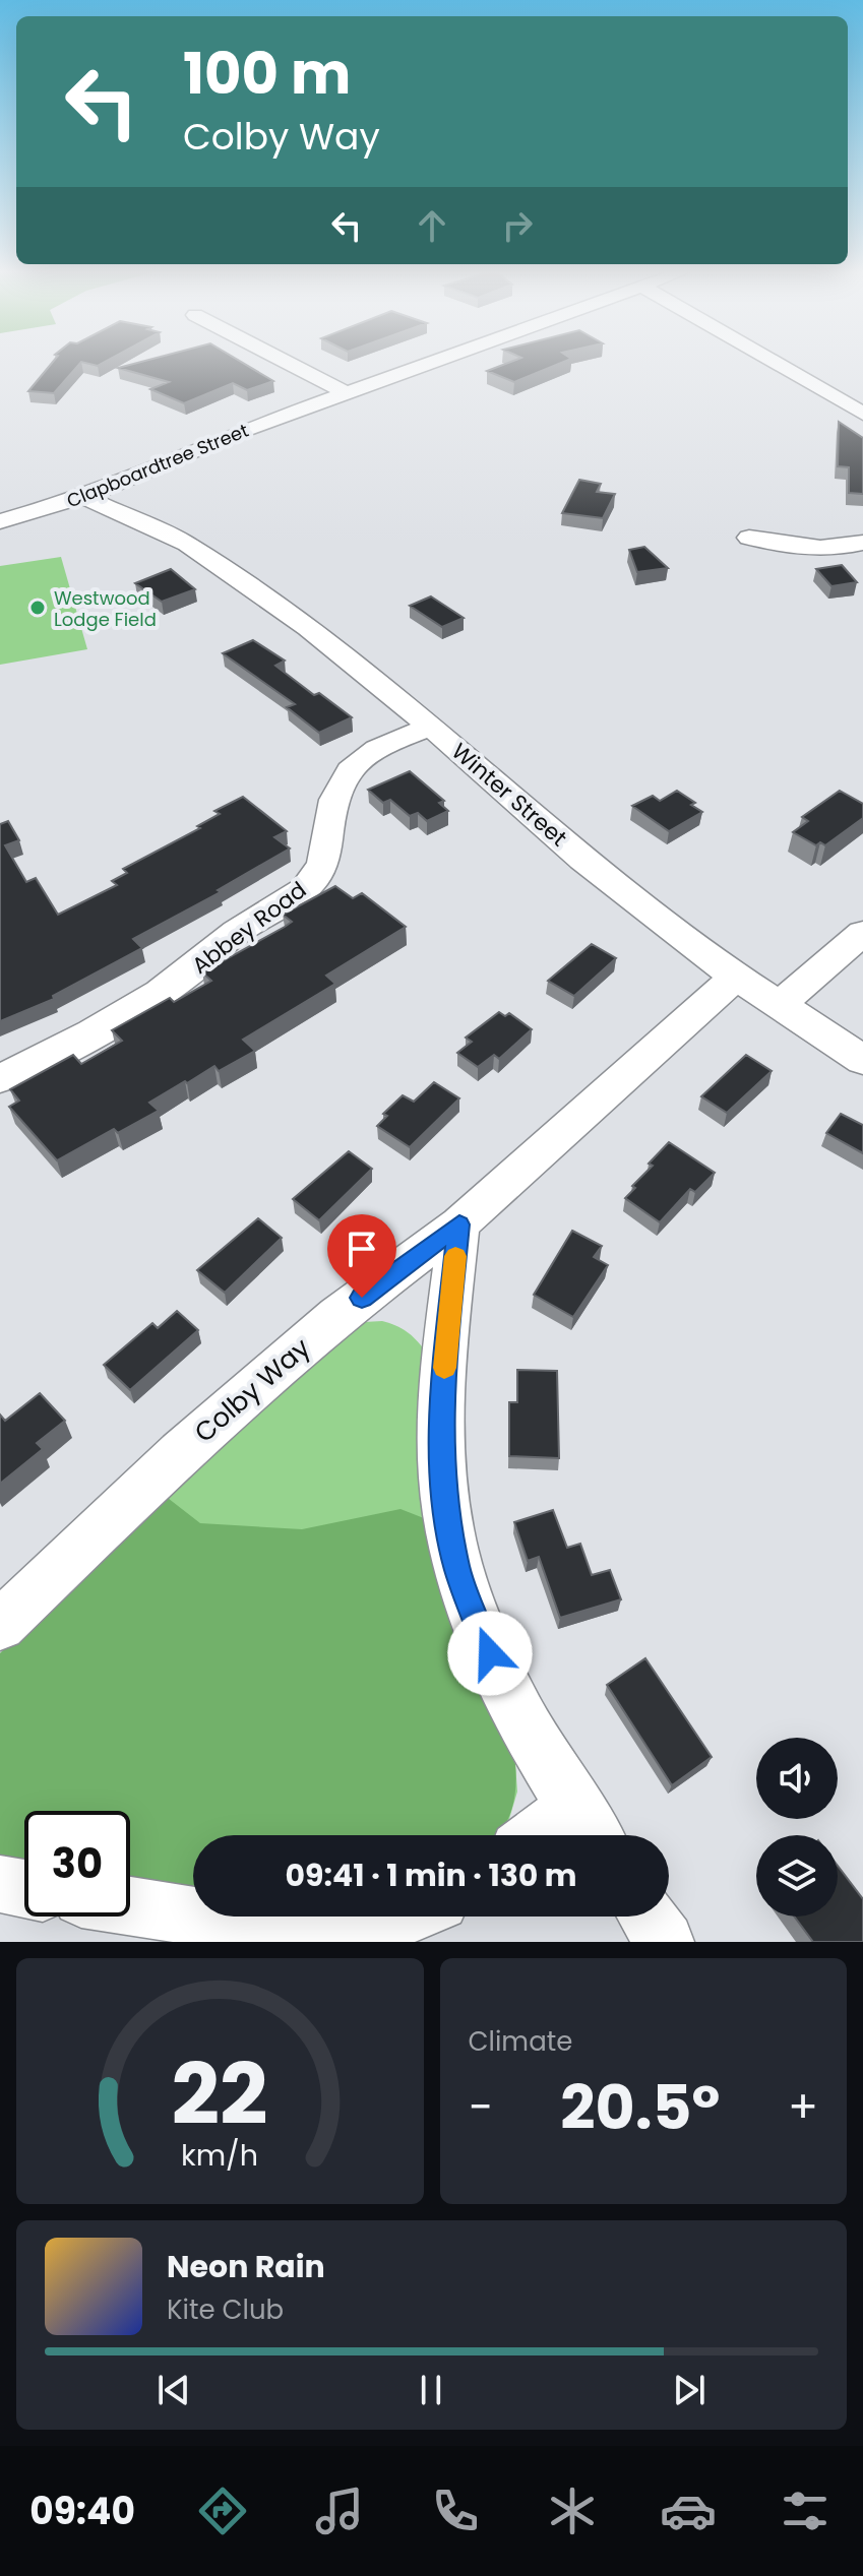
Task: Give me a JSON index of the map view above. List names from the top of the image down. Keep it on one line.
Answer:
{"streets":{"street":["Clapboardtree Street","Winter Street","Abbey Road","Colby Way"]},"crossings":[["Clapboardtree Street","Winter Street"],["Winter Street","Abbey Road"],["Winter Street","Colby Way"]],"places":["Westwood Lodge Field"],"page":{"turn":["100 m","Colby Way"],"limit":"30","trip":"09:41 · 1 min · 130 m","tile":"Climate","heat":["−","20.5°","+"],"song":["Neon Rain","Kite Club"],"tabs":"09:40","gauge":["22","km/h"]}}
